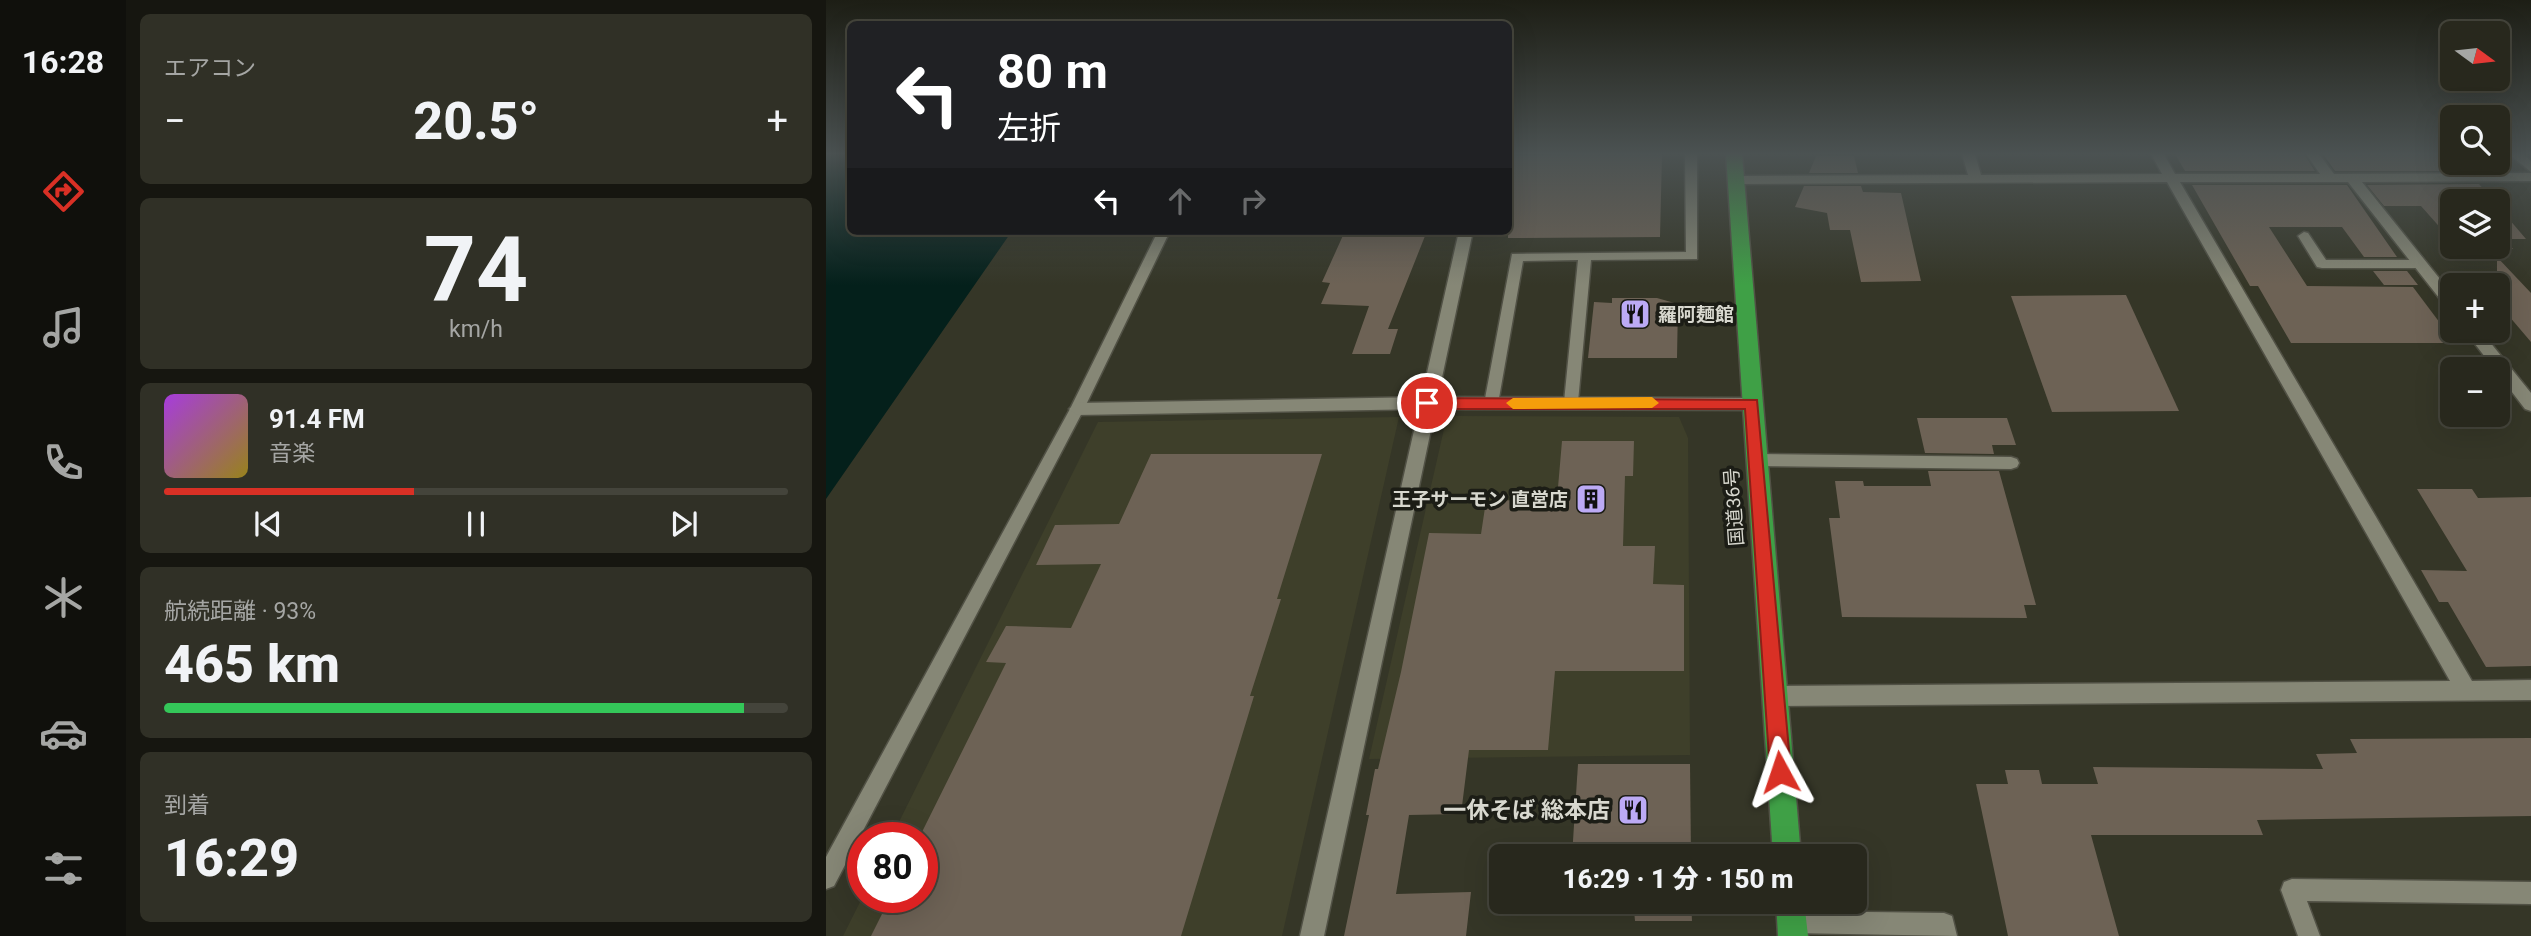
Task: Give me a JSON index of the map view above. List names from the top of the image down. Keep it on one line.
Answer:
{"streets":{"highway":["国道36号"]},"places":{"restaurant":["羅阿麺館","一休そば 総本店"],"building":["王子サーモン 直営店"]},"north":"right","page":{"tabs":"16:28","tile":["エアコン",["74","km/h"],["航続距離 · 93%","465 km"],["到着","16:29"]],"map_buttons":["+","−"],"turn":["80 m","左折"],"heat":["−","20.5°","+"],"song":["91.4 FM","音楽"],"limit":"80","trip":"16:29 · 1 分 · 150 m"}}
